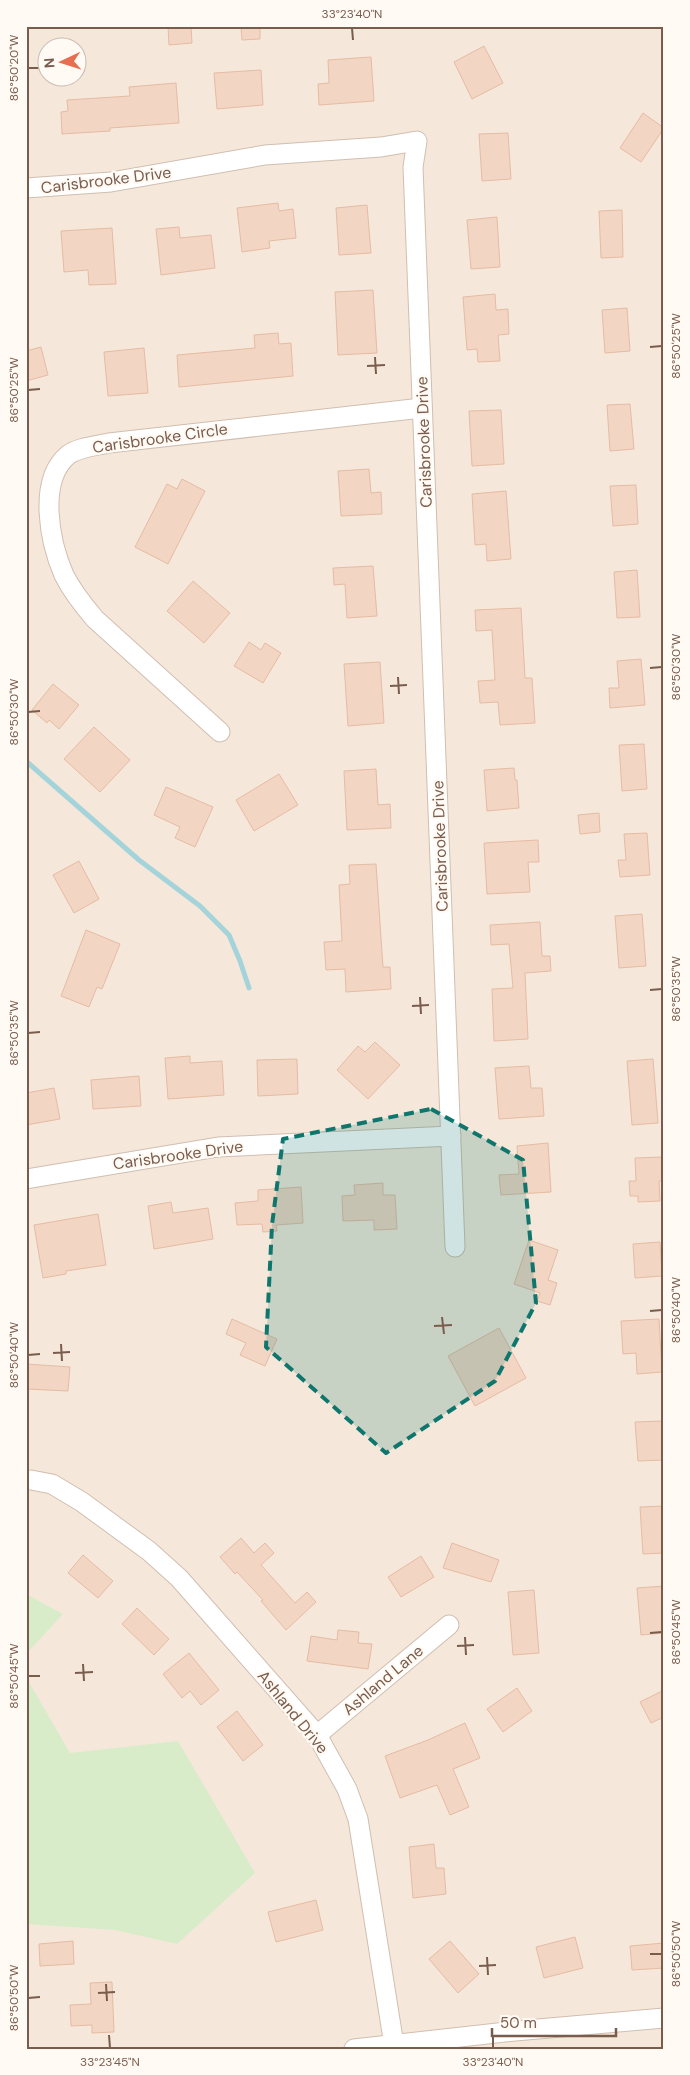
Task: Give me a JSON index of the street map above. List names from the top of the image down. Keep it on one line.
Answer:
{"streets":{"street":["Carisbrooke Drive","Carisbrooke Circle","Ashland Lane","Ashland Drive"]},"crossings":[["Carisbrooke Drive","Carisbrooke Circle"],["Ashland Lane","Ashland Drive"]],"scale_bar":"50 m","north":"left","coordinates":["33°23'40\"N","86°50'20\"W","86°50'25\"W","86°50'30\"W","86°50'35\"W","86°50'40\"W","86°50'45\"W","86°50'50\"W","33°23'45\"N"]}
